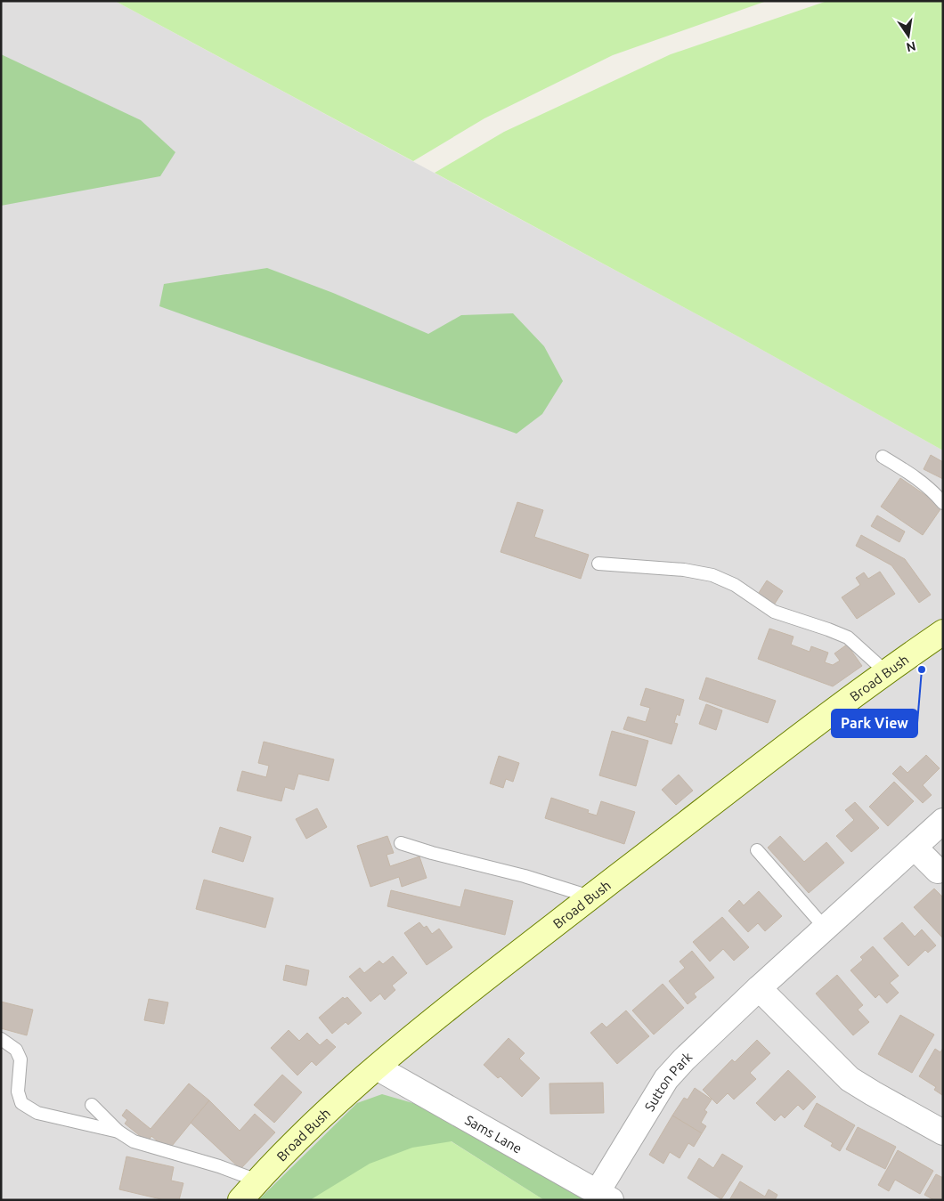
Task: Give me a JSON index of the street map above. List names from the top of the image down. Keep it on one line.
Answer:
{"streets":{"main road":["Broad Bush"],"street":["Sutton Park","Sams Lane"]},"crossings":[["Broad Bush","Sams Lane"],["Sutton Park","Sams Lane"]],"places":["Park View"],"north":"bottom"}
